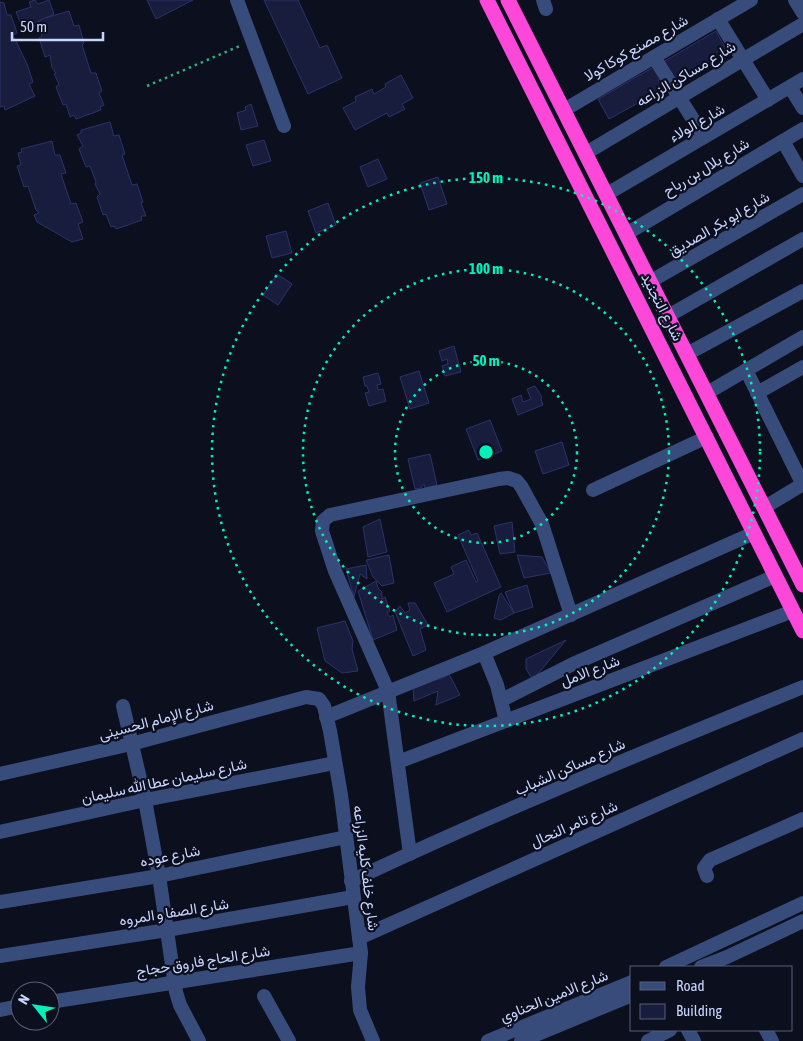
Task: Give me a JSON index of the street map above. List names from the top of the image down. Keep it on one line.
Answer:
{"streets":{"highway":["شارع التجنيد"],"street":["شارع مصنع كوكا كولا","شارع مساكن الزراعه","شارع الولاء","شارع بلال بن رباح","شارع ابو بكر الصديق","شارع الامل","شارع الإمام الحسينى","شارع مساكن الشباب","شارع سليمان عطا الله سليمان","شارع تامر النحال","شارع عوده","شارع خلف كليه الزراعه","شارع الصفا و المروه","شارع الحاج فاروق حجاج","شارع الامين الحناوي"]},"crossings":[["شارع مصنع كوكا كولا","شارع التجنيد"],["شارع مساكن الزراعه","شارع التجنيد"],["شارع الولاء","شارع التجنيد"],["شارع بلال بن رباح","شارع التجنيد"],["شارع ابو بكر الصديق","شارع التجنيد"],["شارع التجنيد","شارع الامل"],["شارع الإمام الحسينى","شارع خلف كليه الزراعه"],["شارع مساكن الشباب","شارع خلف كليه الزراعه"],["شارع سليمان عطا الله سليمان","شارع خلف كليه الزراعه"],["شارع تامر النحال","شارع خلف كليه الزراعه"],["شارع عوده","شارع خلف كليه الزراعه"],["شارع خلف كليه الزراعه","شارع الصفا و المروه"],["شارع خلف كليه الزراعه","شارع الحاج فاروق حجاج"]],"legend":["Road","Building"],"scale_bar":"50 m","north":"top left","rings":["150 m","100 m","50 m"]}
